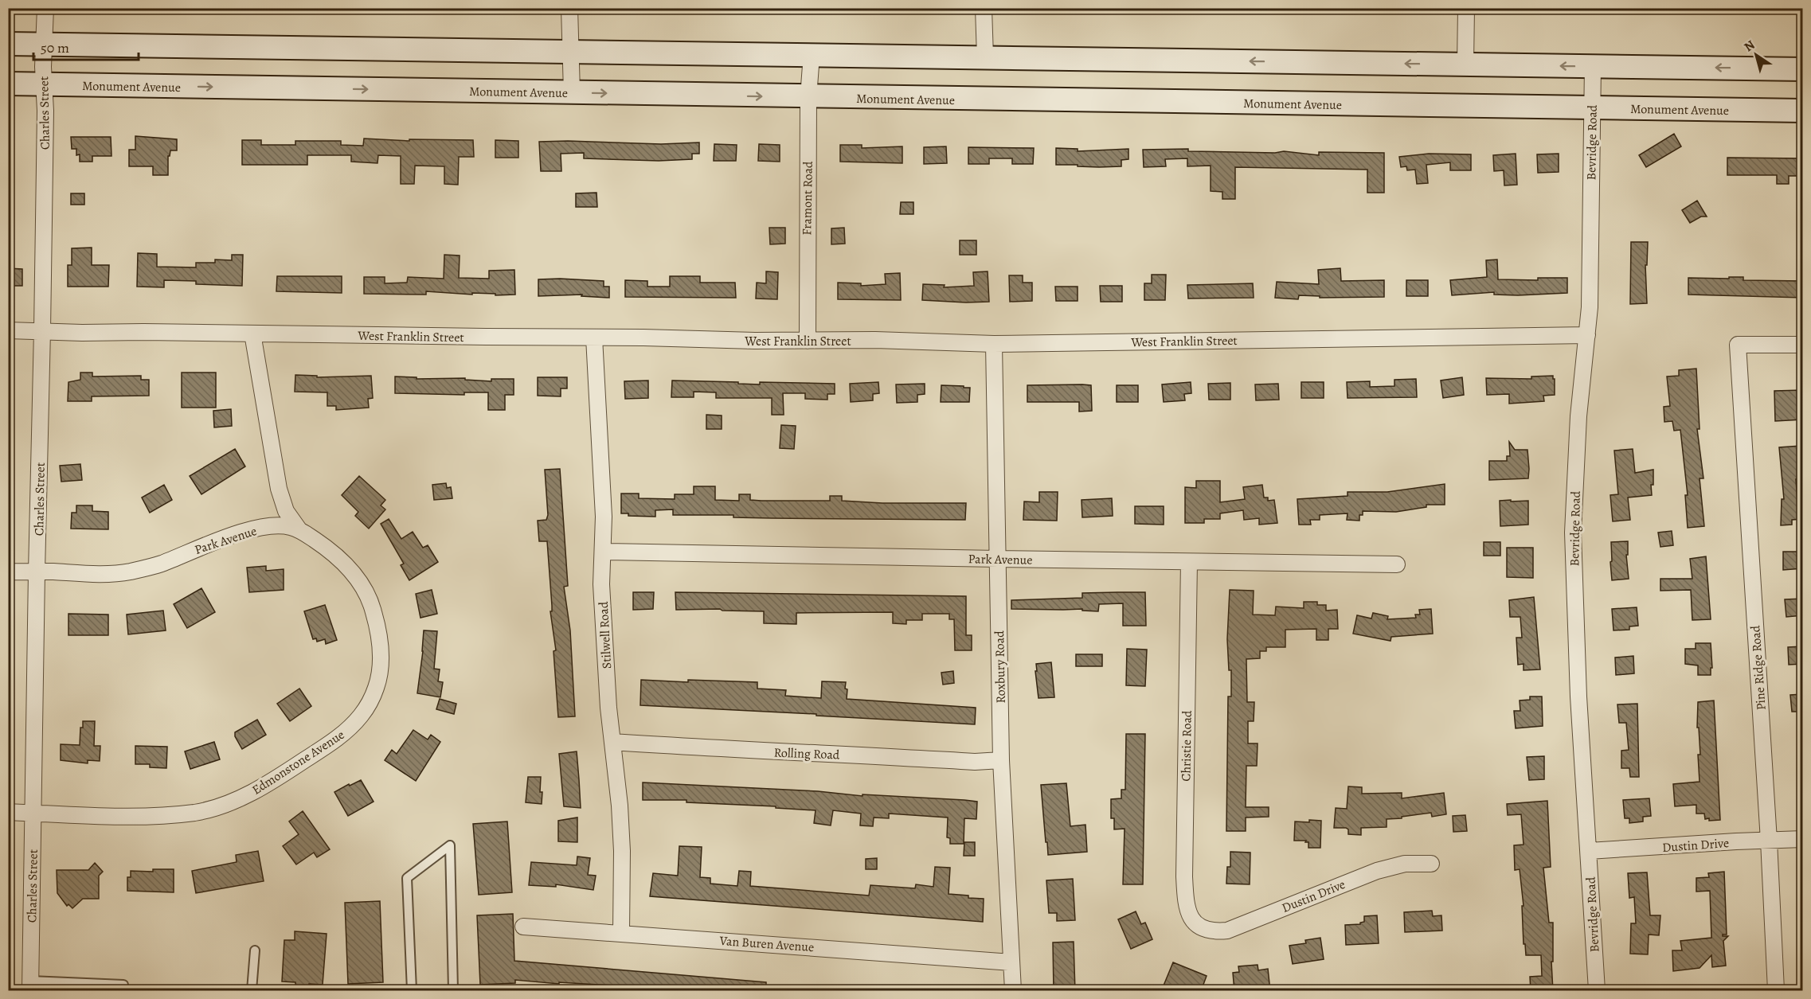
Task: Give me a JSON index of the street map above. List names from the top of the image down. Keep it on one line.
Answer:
{"streets":{"street":["Monument Avenue","Charles Street","Bevridge Road","Framont Road","West Franklin Street","Park Avenue","Stilwell Road","Roxbury Road","Pine Ridge Road","Christie Road","Rolling Road","Edmonstone Avenue","Dustin Drive","Van Buren Avenue"]},"crossings":[["Monument Avenue","Charles Street"],["Monument Avenue","Bevridge Road"],["Monument Avenue","Framont Road"],["Charles Street","West Franklin Street"],["Charles Street","Park Avenue"],["Charles Street","Edmonstone Avenue"],["Bevridge Road","West Franklin Street"],["Bevridge Road","Dustin Drive"],["Framont Road","West Franklin Street"],["West Franklin Street","Stilwell Road"],["West Franklin Street","Roxbury Road"],["Park Avenue","Stilwell Road"],["Park Avenue","Roxbury Road"],["Park Avenue","Christie Road"],["Park Avenue","Edmonstone Avenue"],["Stilwell Road","Rolling Road"],["Stilwell Road","Van Buren Avenue"],["Roxbury Road","Rolling Road"],["Roxbury Road","Van Buren Avenue"],["Pine Ridge Road","Dustin Drive"],["Christie Road","Dustin Drive"]],"scale_bar":"50 m","north":"top left"}
